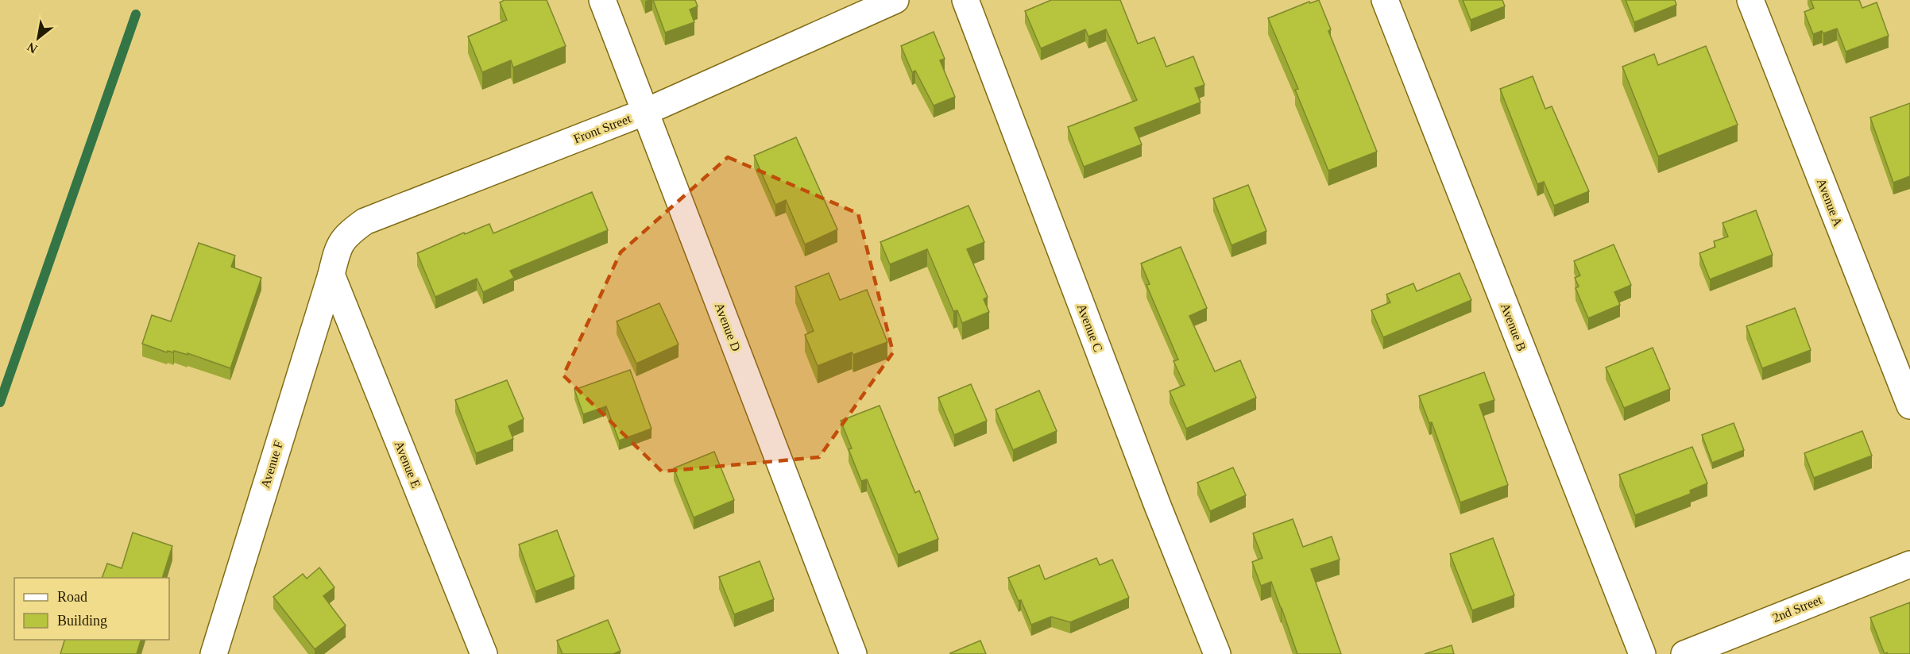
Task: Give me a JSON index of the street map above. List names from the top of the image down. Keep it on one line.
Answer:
{"streets":{"street":["Front Street","Avenue A","Avenue D","Avenue B","Avenue C","Avenue F","Avenue E","2nd Street"]},"crossings":[["Front Street","Avenue D"],["Front Street","Avenue F"],["Front Street","Avenue E"],["Avenue F","Avenue E"]],"legend":["Road","Building"],"north":"bottom left"}
